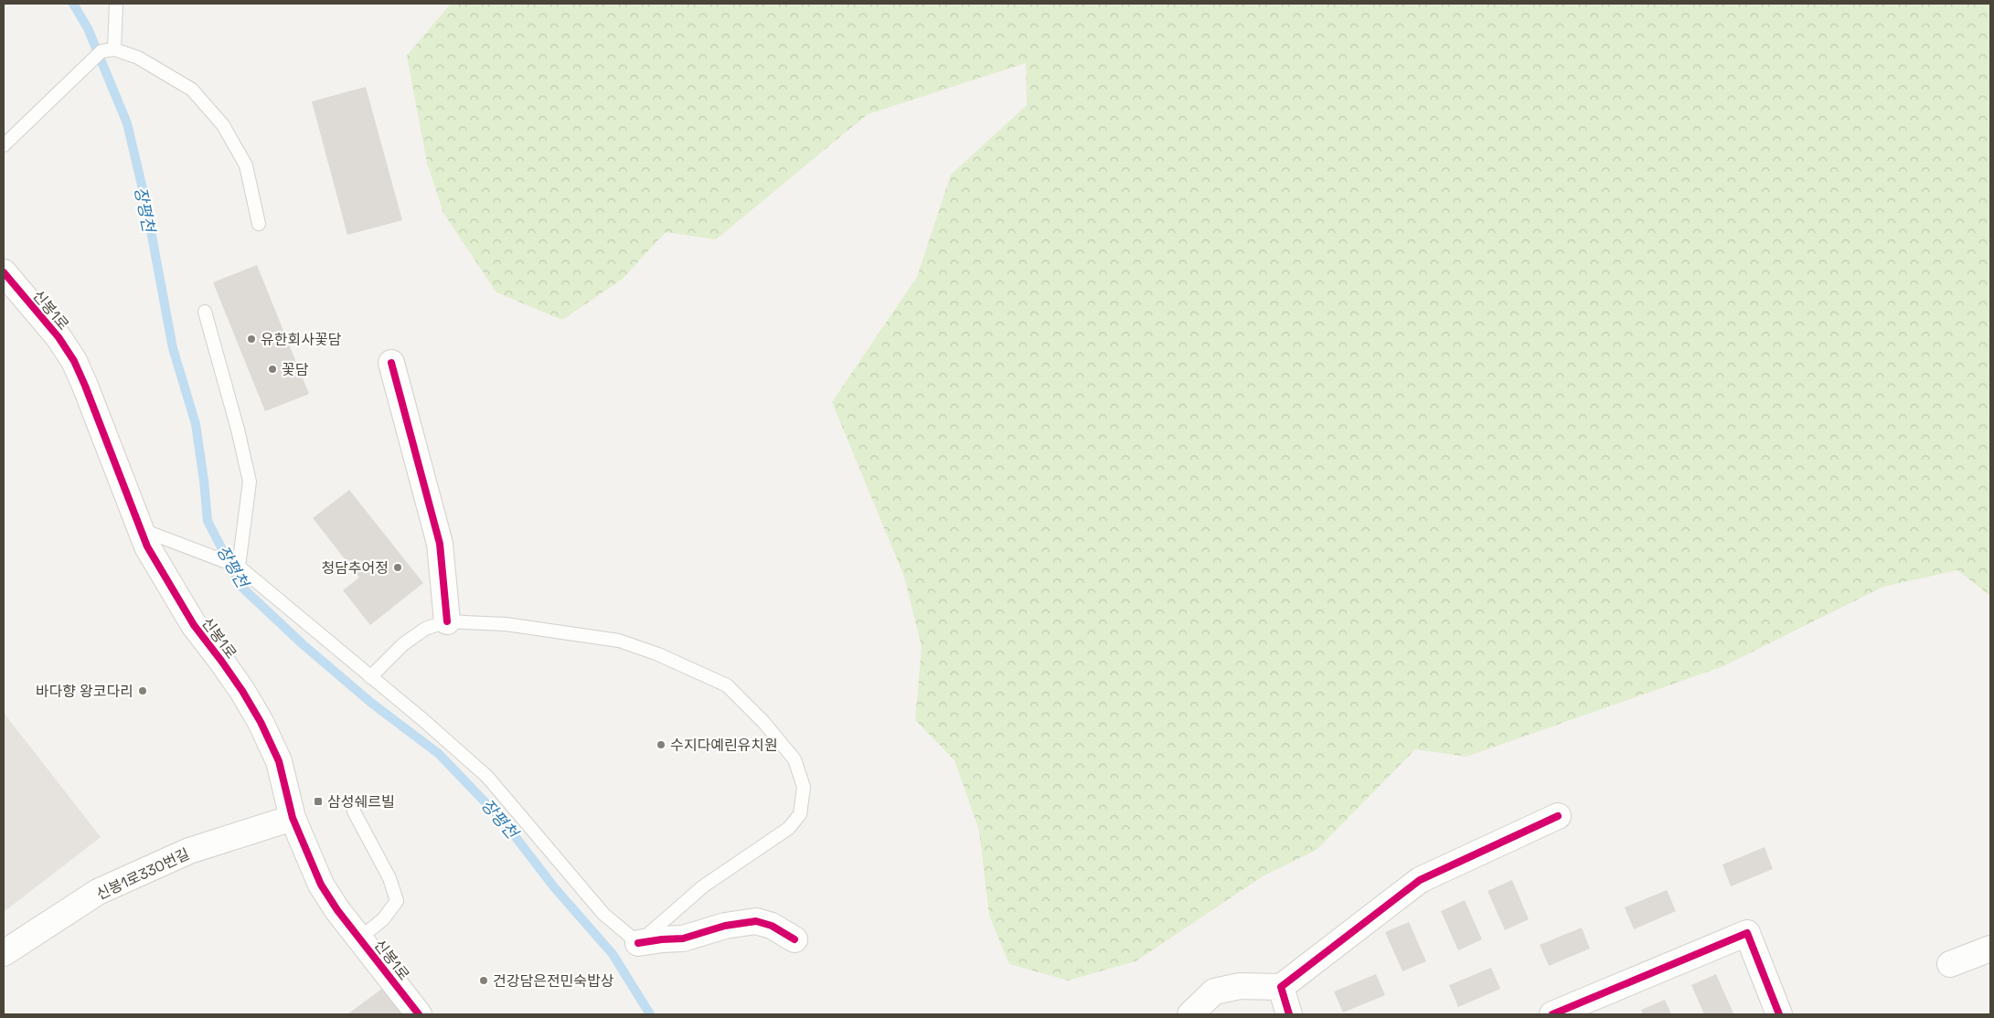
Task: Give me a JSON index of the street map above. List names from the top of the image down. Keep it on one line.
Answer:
{"streets":{"street":["신봉1로","신봉1로330번길"]},"crossings":[["신봉1로","신봉1로330번길"]],"water":["장평천"],"places":{"other":["유한회사꽃담","꽃담","청담추어정","바다향 왕코다리","수지다예린유치원","건강담은전민숙밥상"],"transit":["삼성쉐르빌"]}}
